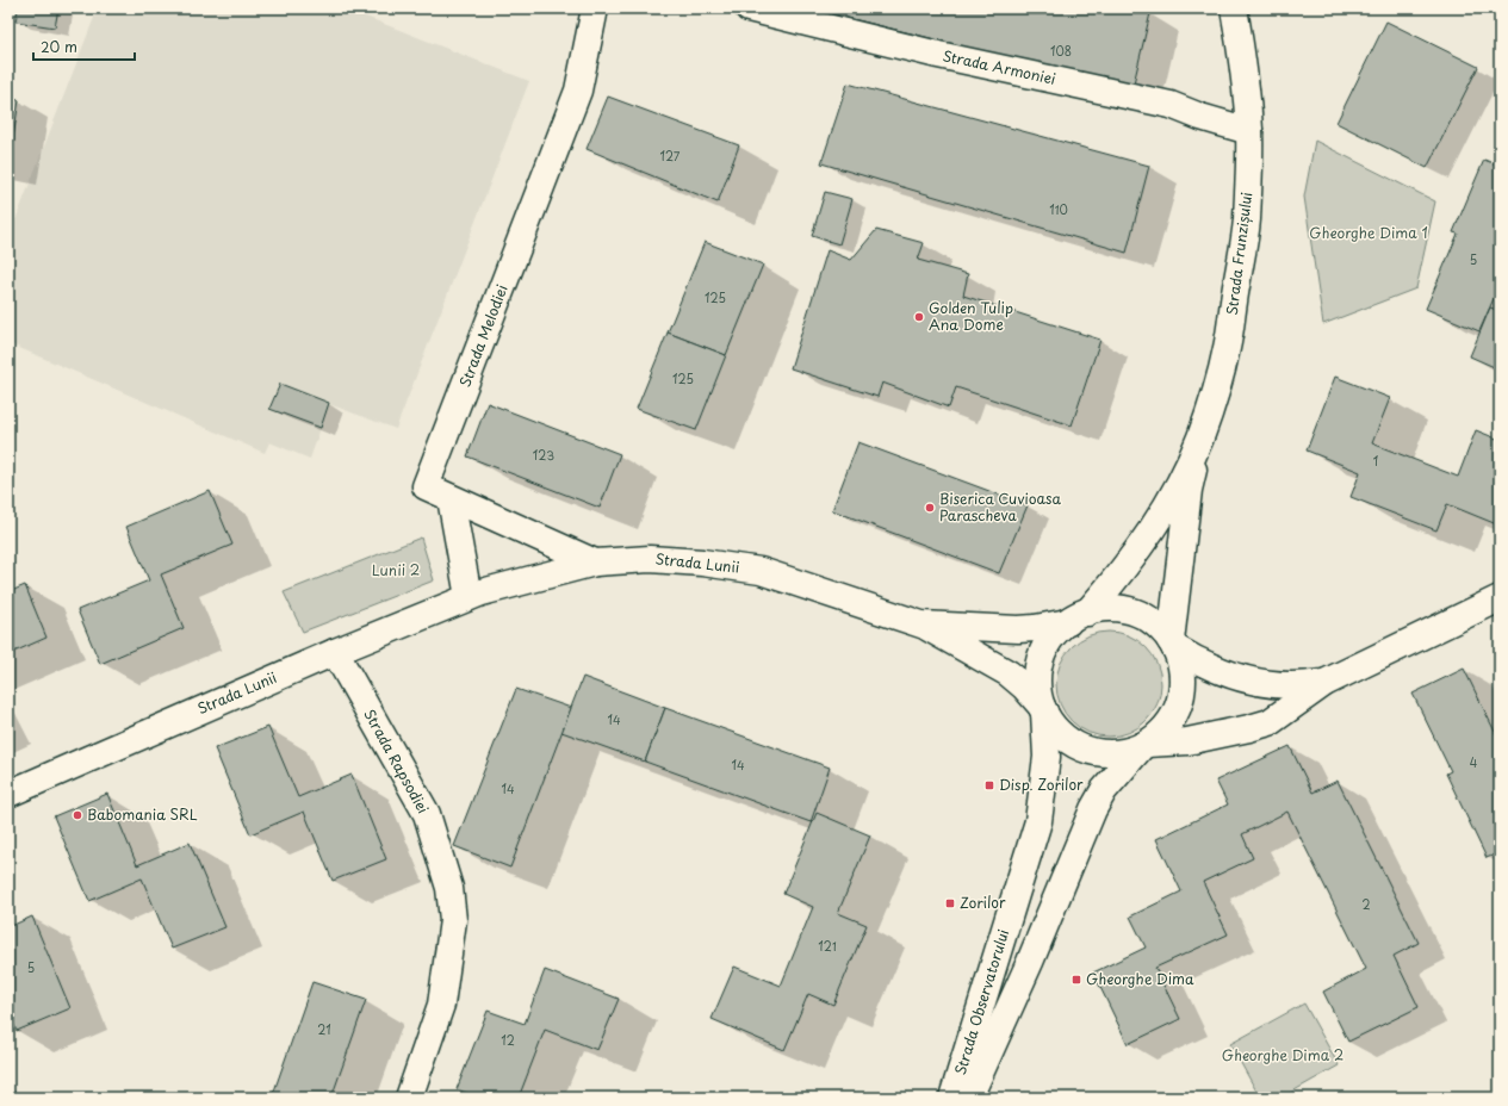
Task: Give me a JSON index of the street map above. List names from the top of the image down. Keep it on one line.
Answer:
{"streets":{"street":["Strada Armoniei","Strada Frunzișului","Strada Melodiei","Strada Lunii","Strada Rapsodiei","Strada Observatorului"]},"crossings":[["Strada Armoniei","Strada Frunzișului"],["Strada Frunzișului","Strada Lunii"],["Strada Frunzișului","Strada Observatorului"],["Strada Melodiei","Strada Lunii"],["Strada Lunii","Strada Rapsodiei"],["Strada Lunii","Strada Observatorului"]],"parks":["Gheorghe Dima 1","Lunii 2","Gheorghe Dima 2"],"places":{"other":["Golden Tulip Ana Dome","Biserica Cuvioasa Parascheva","Babomania SRL"],"transit":["Disp. Zorilor","Zorilor","Gheorghe Dima"]},"house_numbers":["108","127","110","5","125","125","123","1","14","4","14","14","2","121","5","21","12"],"scale_bar":"20 m"}
